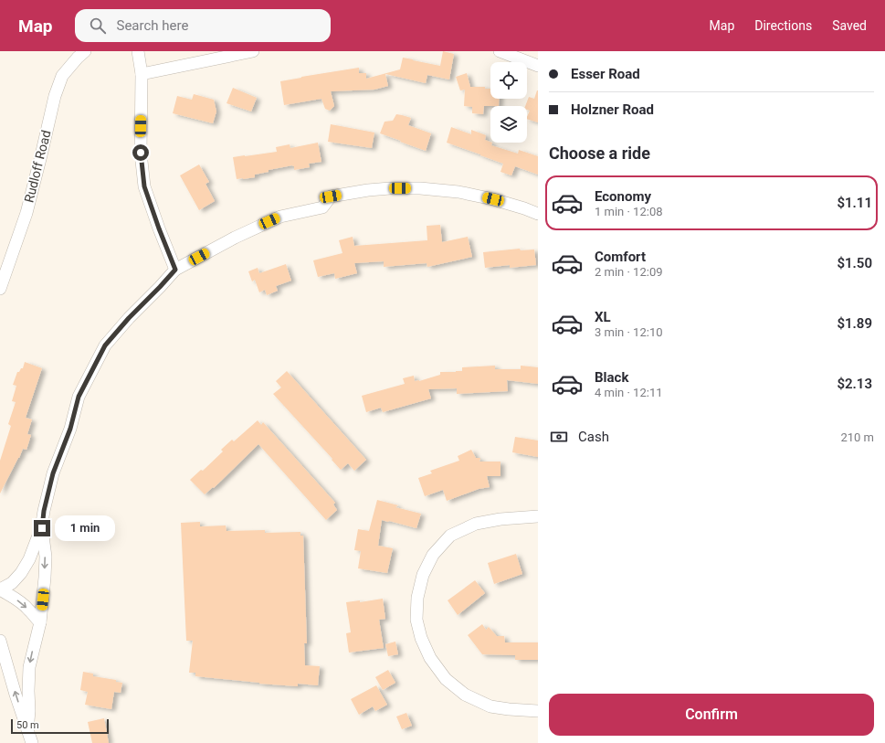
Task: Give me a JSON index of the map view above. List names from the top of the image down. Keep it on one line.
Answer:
{"streets":{"street":["Rudloff Road"]},"scale_bar":"50 m","page":{"header":"Map","search":"Search here","nav":["Map","Directions","Saved"],"banner":["Esser Road","Holzner Road"],"heading":"Choose a ride","list":[{"name":"Economy","note":"1 min · 12:08","value":"$1.11"},{"name":"Comfort","note":"2 min · 12:09","value":"$1.50"},{"name":"XL","note":"3 min · 12:10","value":"$1.89"},{"name":"Black","note":"4 min · 12:11","value":"$2.13"}],"pay":["Cash","210 m"],"bubble":"1 min","buttons":"Confirm","scale":"50 m"}}
